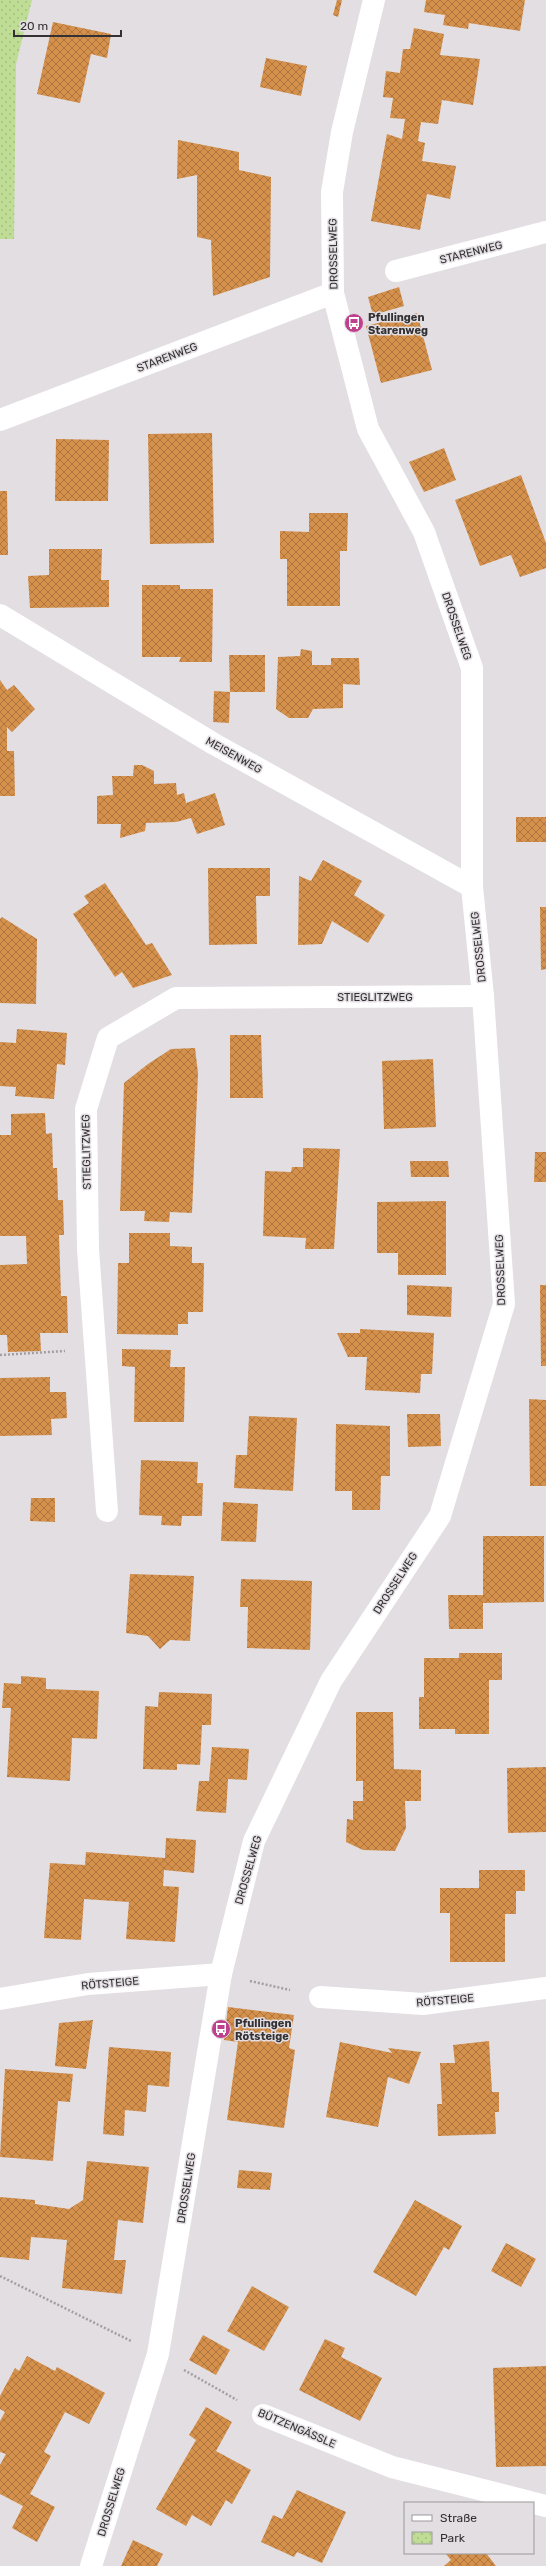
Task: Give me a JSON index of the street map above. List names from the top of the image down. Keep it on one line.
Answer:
{"streets":{"street":["STARENWEG","DROSSELWEG","MEISENWEG","STIEGLITZWEG","RÖTSTEIGE","BÜTZENGÄSSLE"]},"crossings":[["STARENWEG","DROSSELWEG"],["DROSSELWEG","MEISENWEG"],["DROSSELWEG","STIEGLITZWEG"],["DROSSELWEG","RÖTSTEIGE"],["DROSSELWEG","BÜTZENGÄSSLE"]],"places":{"bus stop":["Pfullingen Starenweg","Pfullingen Rötsteige"]},"legend":["Straße","Park"],"scale_bar":"20 m"}
